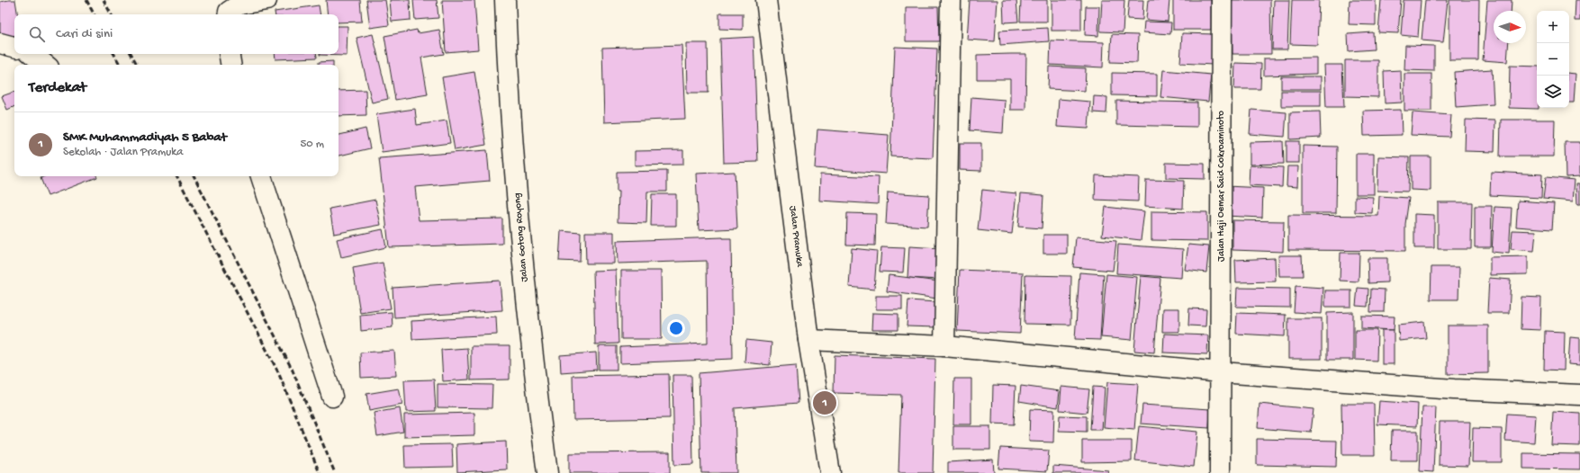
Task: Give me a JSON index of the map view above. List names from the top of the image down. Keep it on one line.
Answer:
{"streets":{"street":["Jalan Haji Oemar Said Cokroaminoto","Jalan Pramuka","Jalan Gotong Royong"]},"north":"right","page":{"map_buttons":["+","−"],"search":"Cari di sini","heading":"Terdekat","list":[{"mark":"1","name":"SMK Muhammadiyah 5 Babat","note":"Sekolah · Jalan Pramuka","value":"50 m"}],"pins":"1"}}
